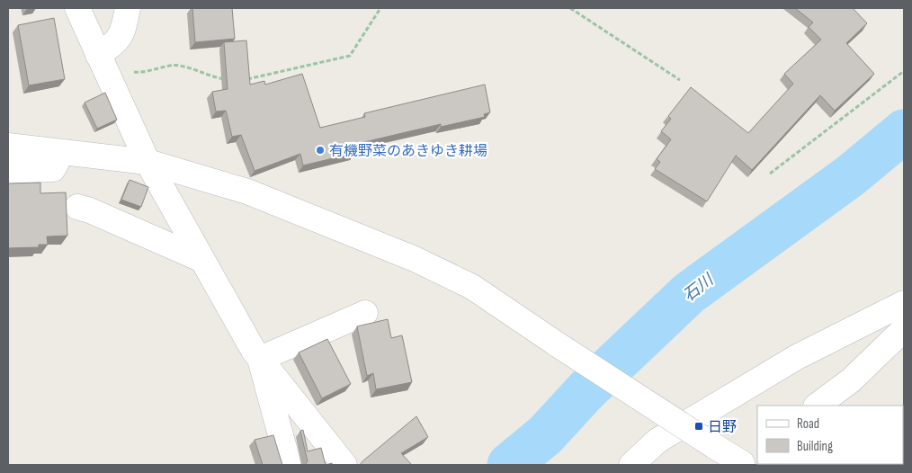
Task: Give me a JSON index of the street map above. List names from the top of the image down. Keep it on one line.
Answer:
{"water":["石川"],"places":{"other":["有機野菜のあきゆき耕場"],"transit":["日野"]},"legend":["Road","Building"]}
